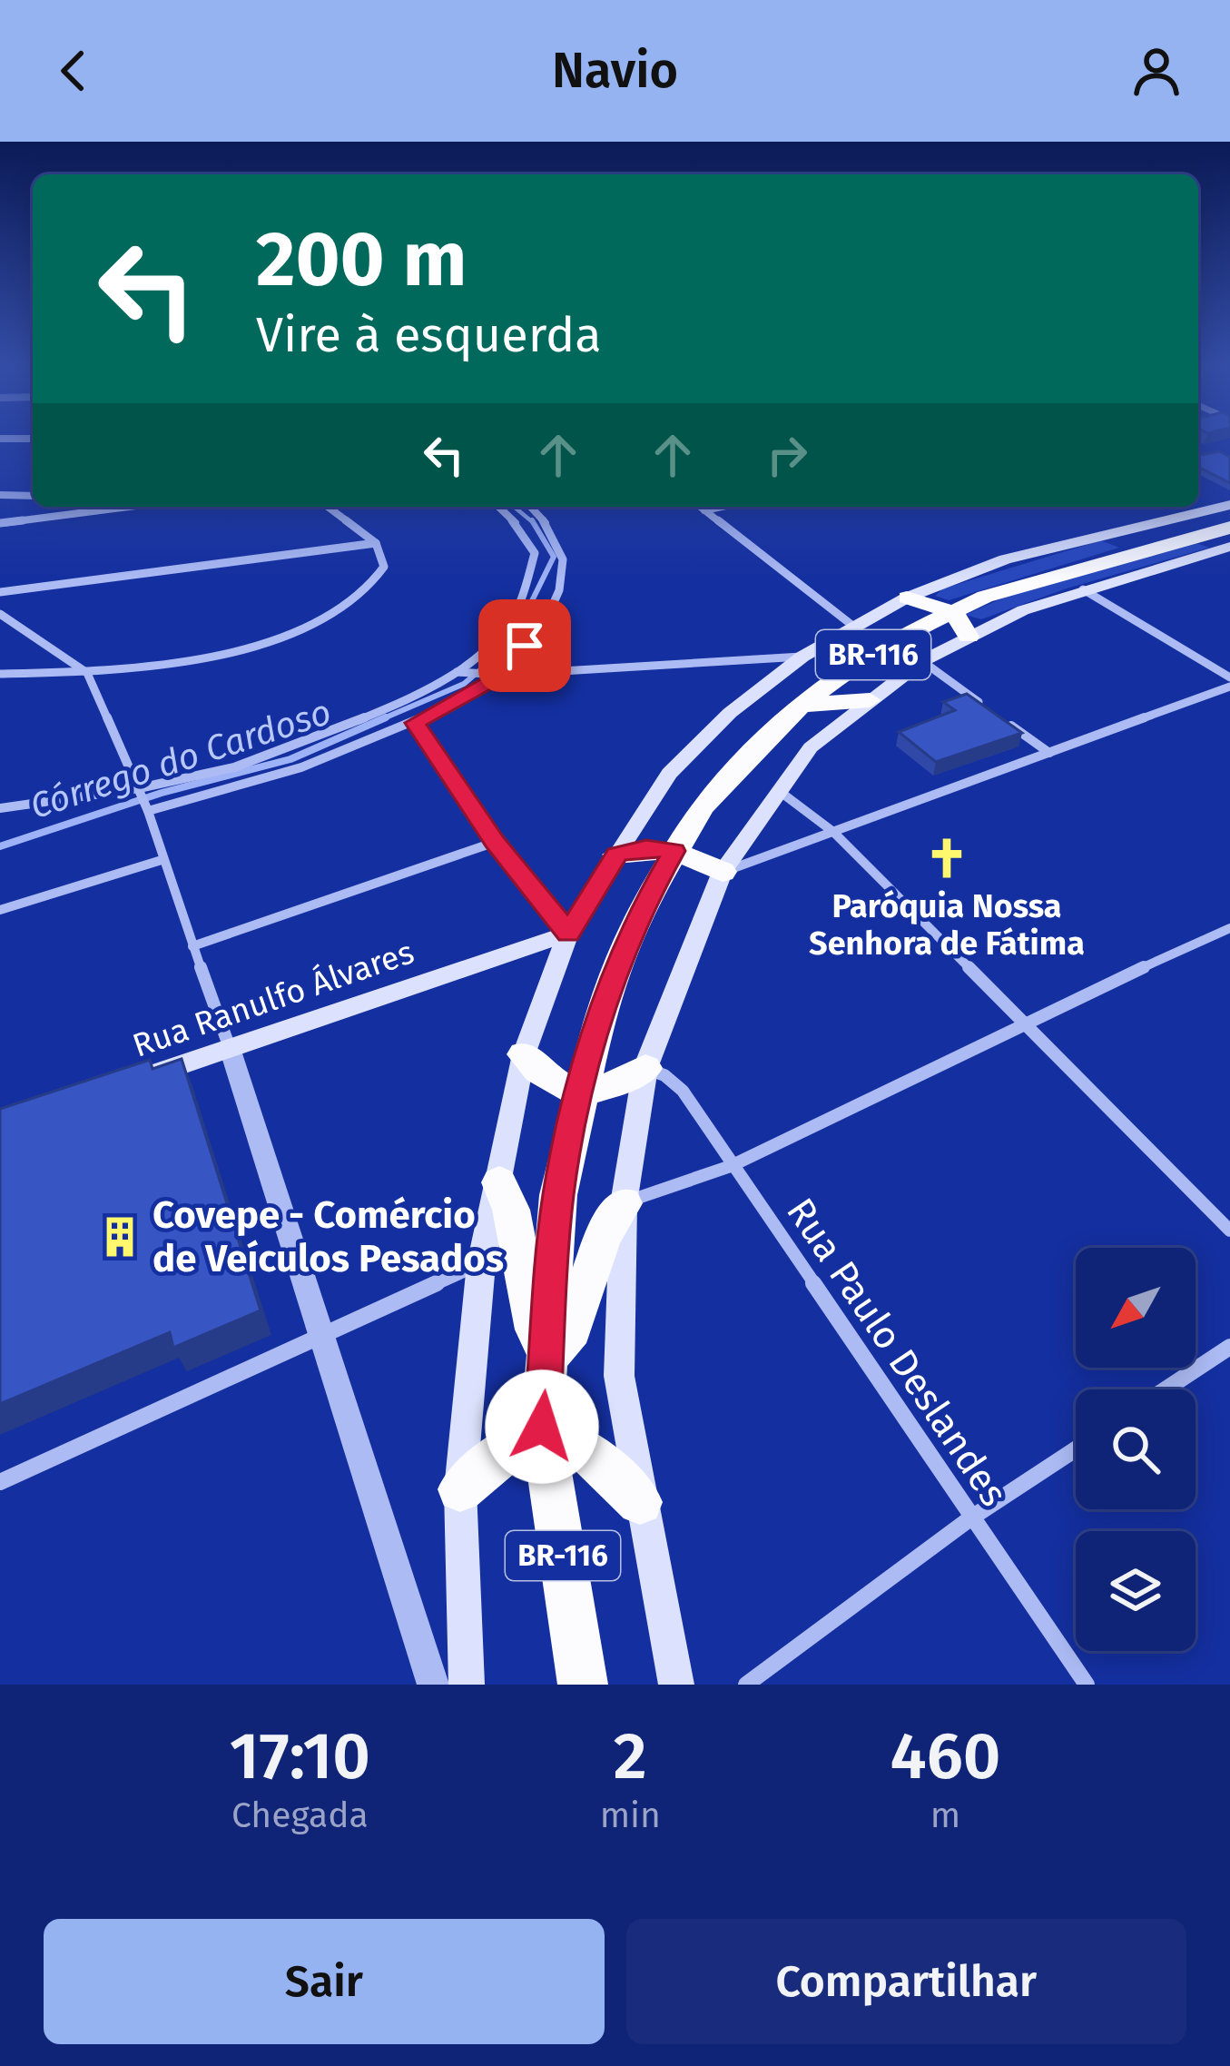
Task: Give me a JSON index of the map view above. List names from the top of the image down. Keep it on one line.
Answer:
{"streets":{"highway":["BR-116"],"main road":["Rua Ranulfo Álvares"],"street":["Rua Paulo Deslandes"]},"water":["Córrego do Cardoso"],"places":{"church":["Paróquia Nossa Senhora de Fátima"],"building":["Covepe - Comércio de Veículos Pesados"]},"north":"bottom left","page":{"header":"Navio","turn":["200 m","Vire à esquerda"],"eta":["17:10","Chegada","2","min","460","m"],"buttons":["Sair","Compartilhar"]}}
